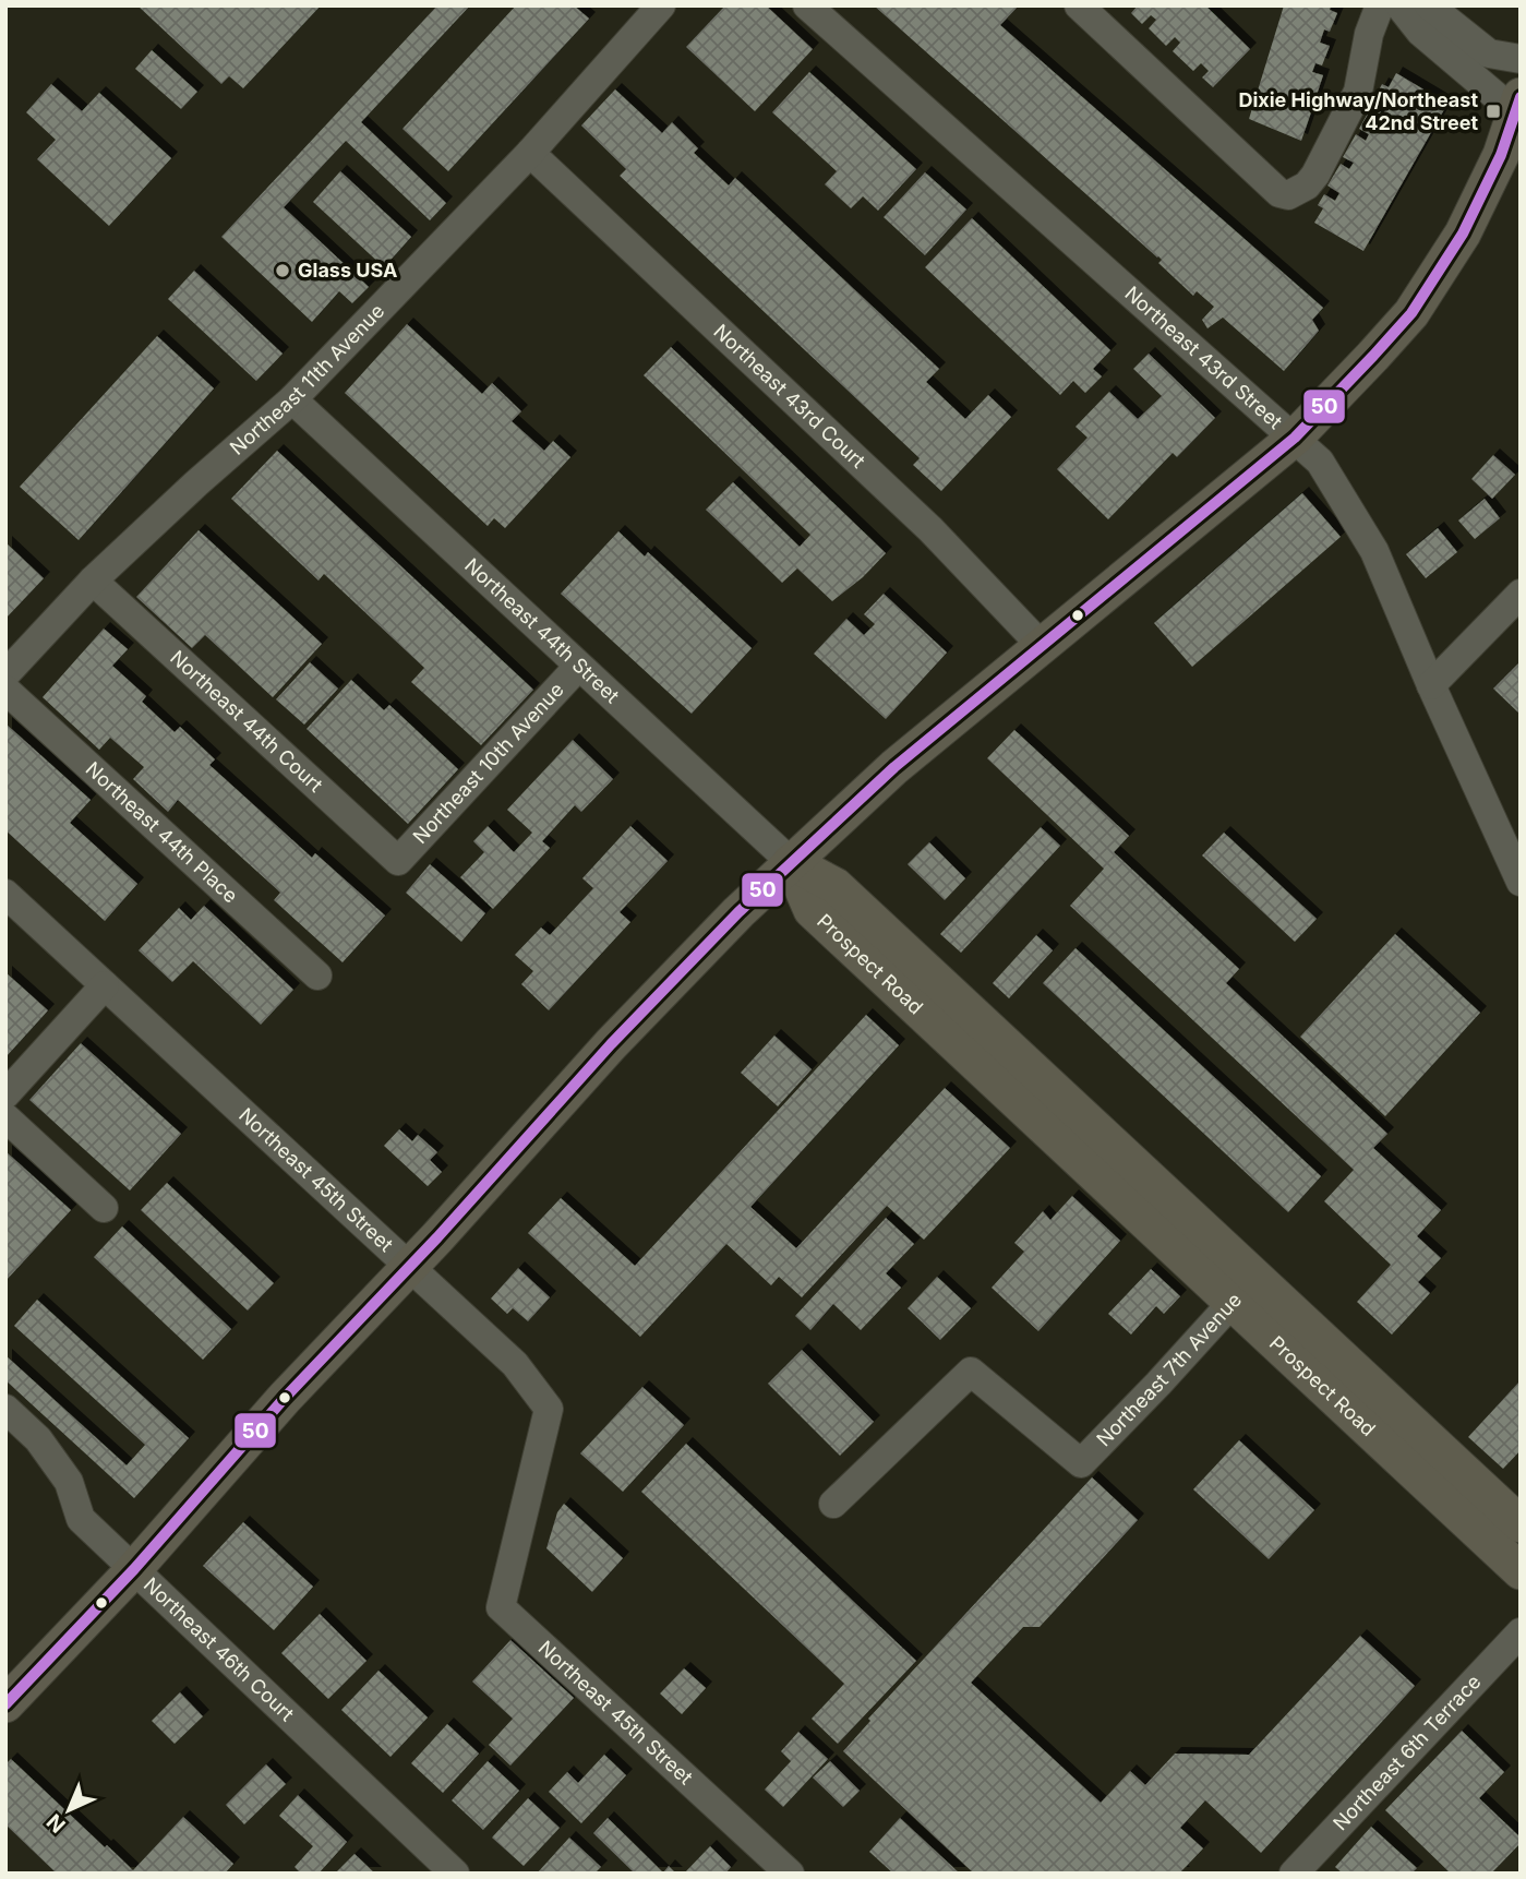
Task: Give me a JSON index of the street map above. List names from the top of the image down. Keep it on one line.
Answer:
{"streets":{"main road":["Prospect Road"],"street":["Northeast 43rd Street","Northeast 11th Avenue","Northeast 43rd Court","Northeast 44th Street","Northeast 44th Court","Northeast 10th Avenue","Northeast 44th Place","Northeast 45th Street","Northeast 7th Avenue","Northeast 46th Court","Northeast 6th Terrace"]},"crossings":[["Northeast 11th Avenue","Northeast 43rd Court"],["Northeast 11th Avenue","Northeast 44th Street"],["Northeast 11th Avenue","Northeast 44th Court"],["Northeast 44th Street","Northeast 10th Avenue"],["Northeast 44th Street","Prospect Road"],["Northeast 44th Court","Northeast 10th Avenue"],["Prospect Road","Northeast 7th Avenue"]],"places":{"transit":["Dixie Highway/Northeast 42nd Street"],"other":["Glass USA"]},"lines":["transit line 50"],"north":"bottom left"}
